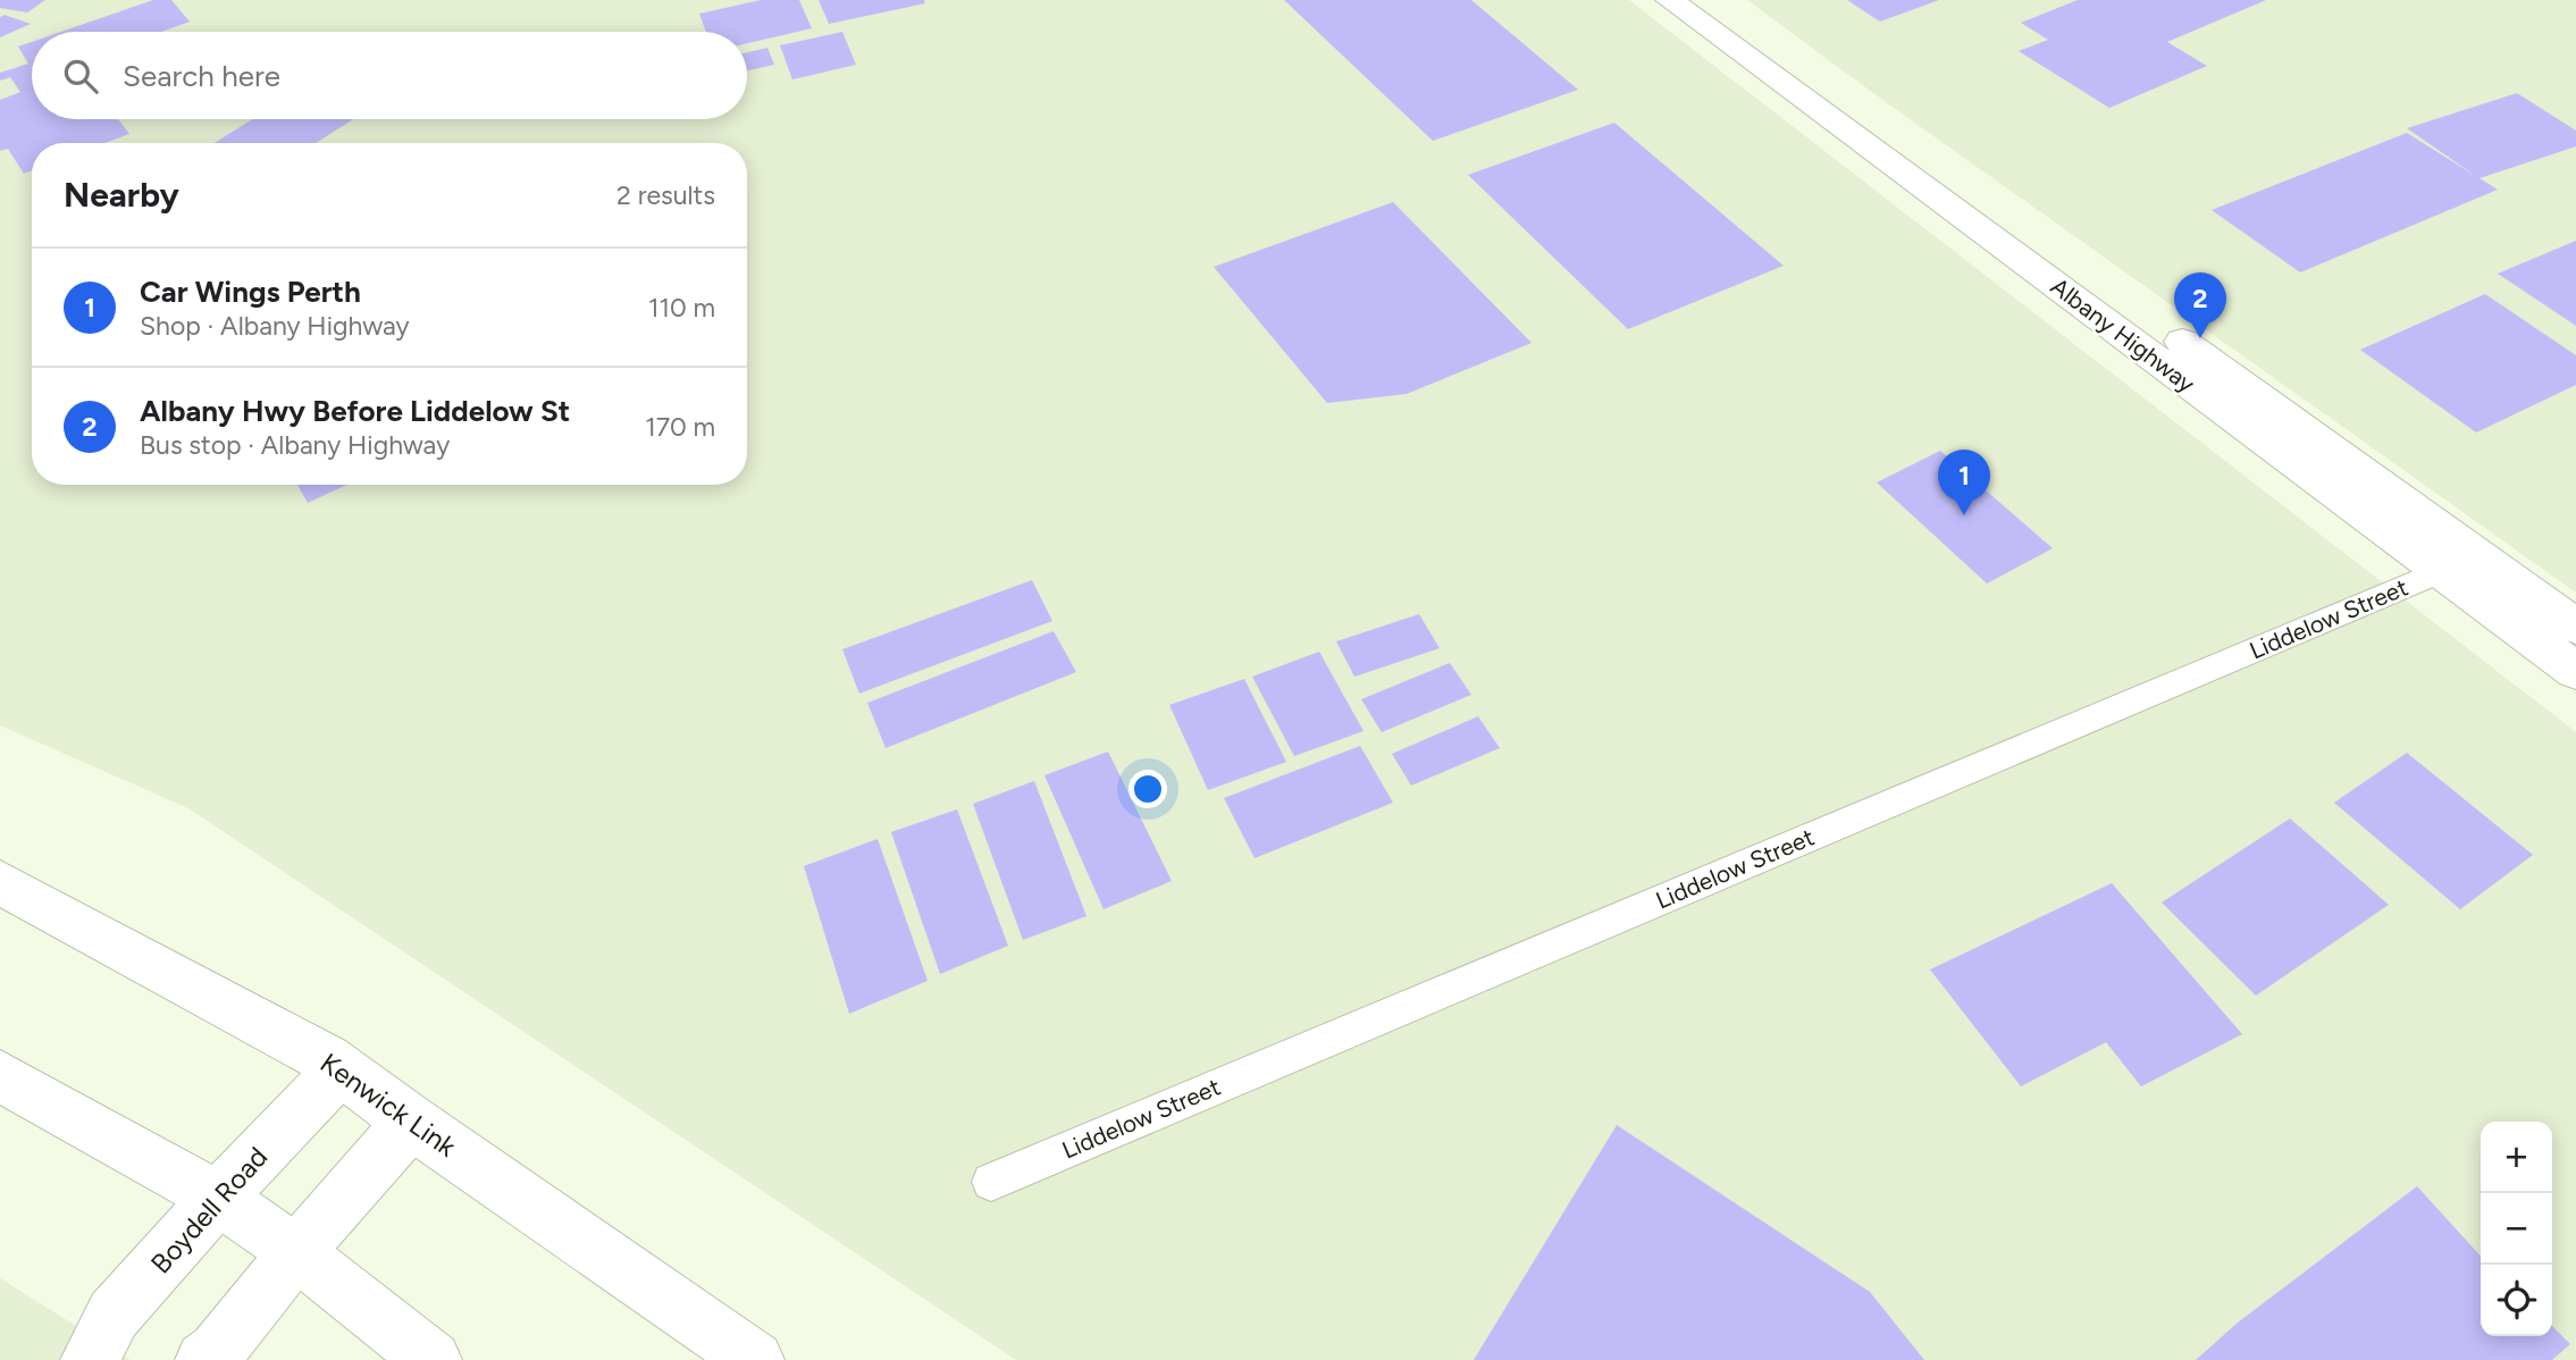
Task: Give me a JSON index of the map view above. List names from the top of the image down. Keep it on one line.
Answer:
{"streets":{"main road":["Albany Highway","Kenwick Link","Boydell Road"],"lane":["Liddelow Street"]},"crossings":[["Albany Highway","Liddelow Street"],["Kenwick Link","Boydell Road"]],"page":{"search":"Search here","heading":["Nearby","2 results"],"list":[{"mark":"1","name":"Car Wings Perth","note":"Shop · Albany Highway","value":"110 m"},{"mark":"2","name":"Albany Hwy Before Liddelow St","note":"Bus stop · Albany Highway","value":"170 m"}],"pins":["2","1"],"map_buttons":["+","−"]}}
